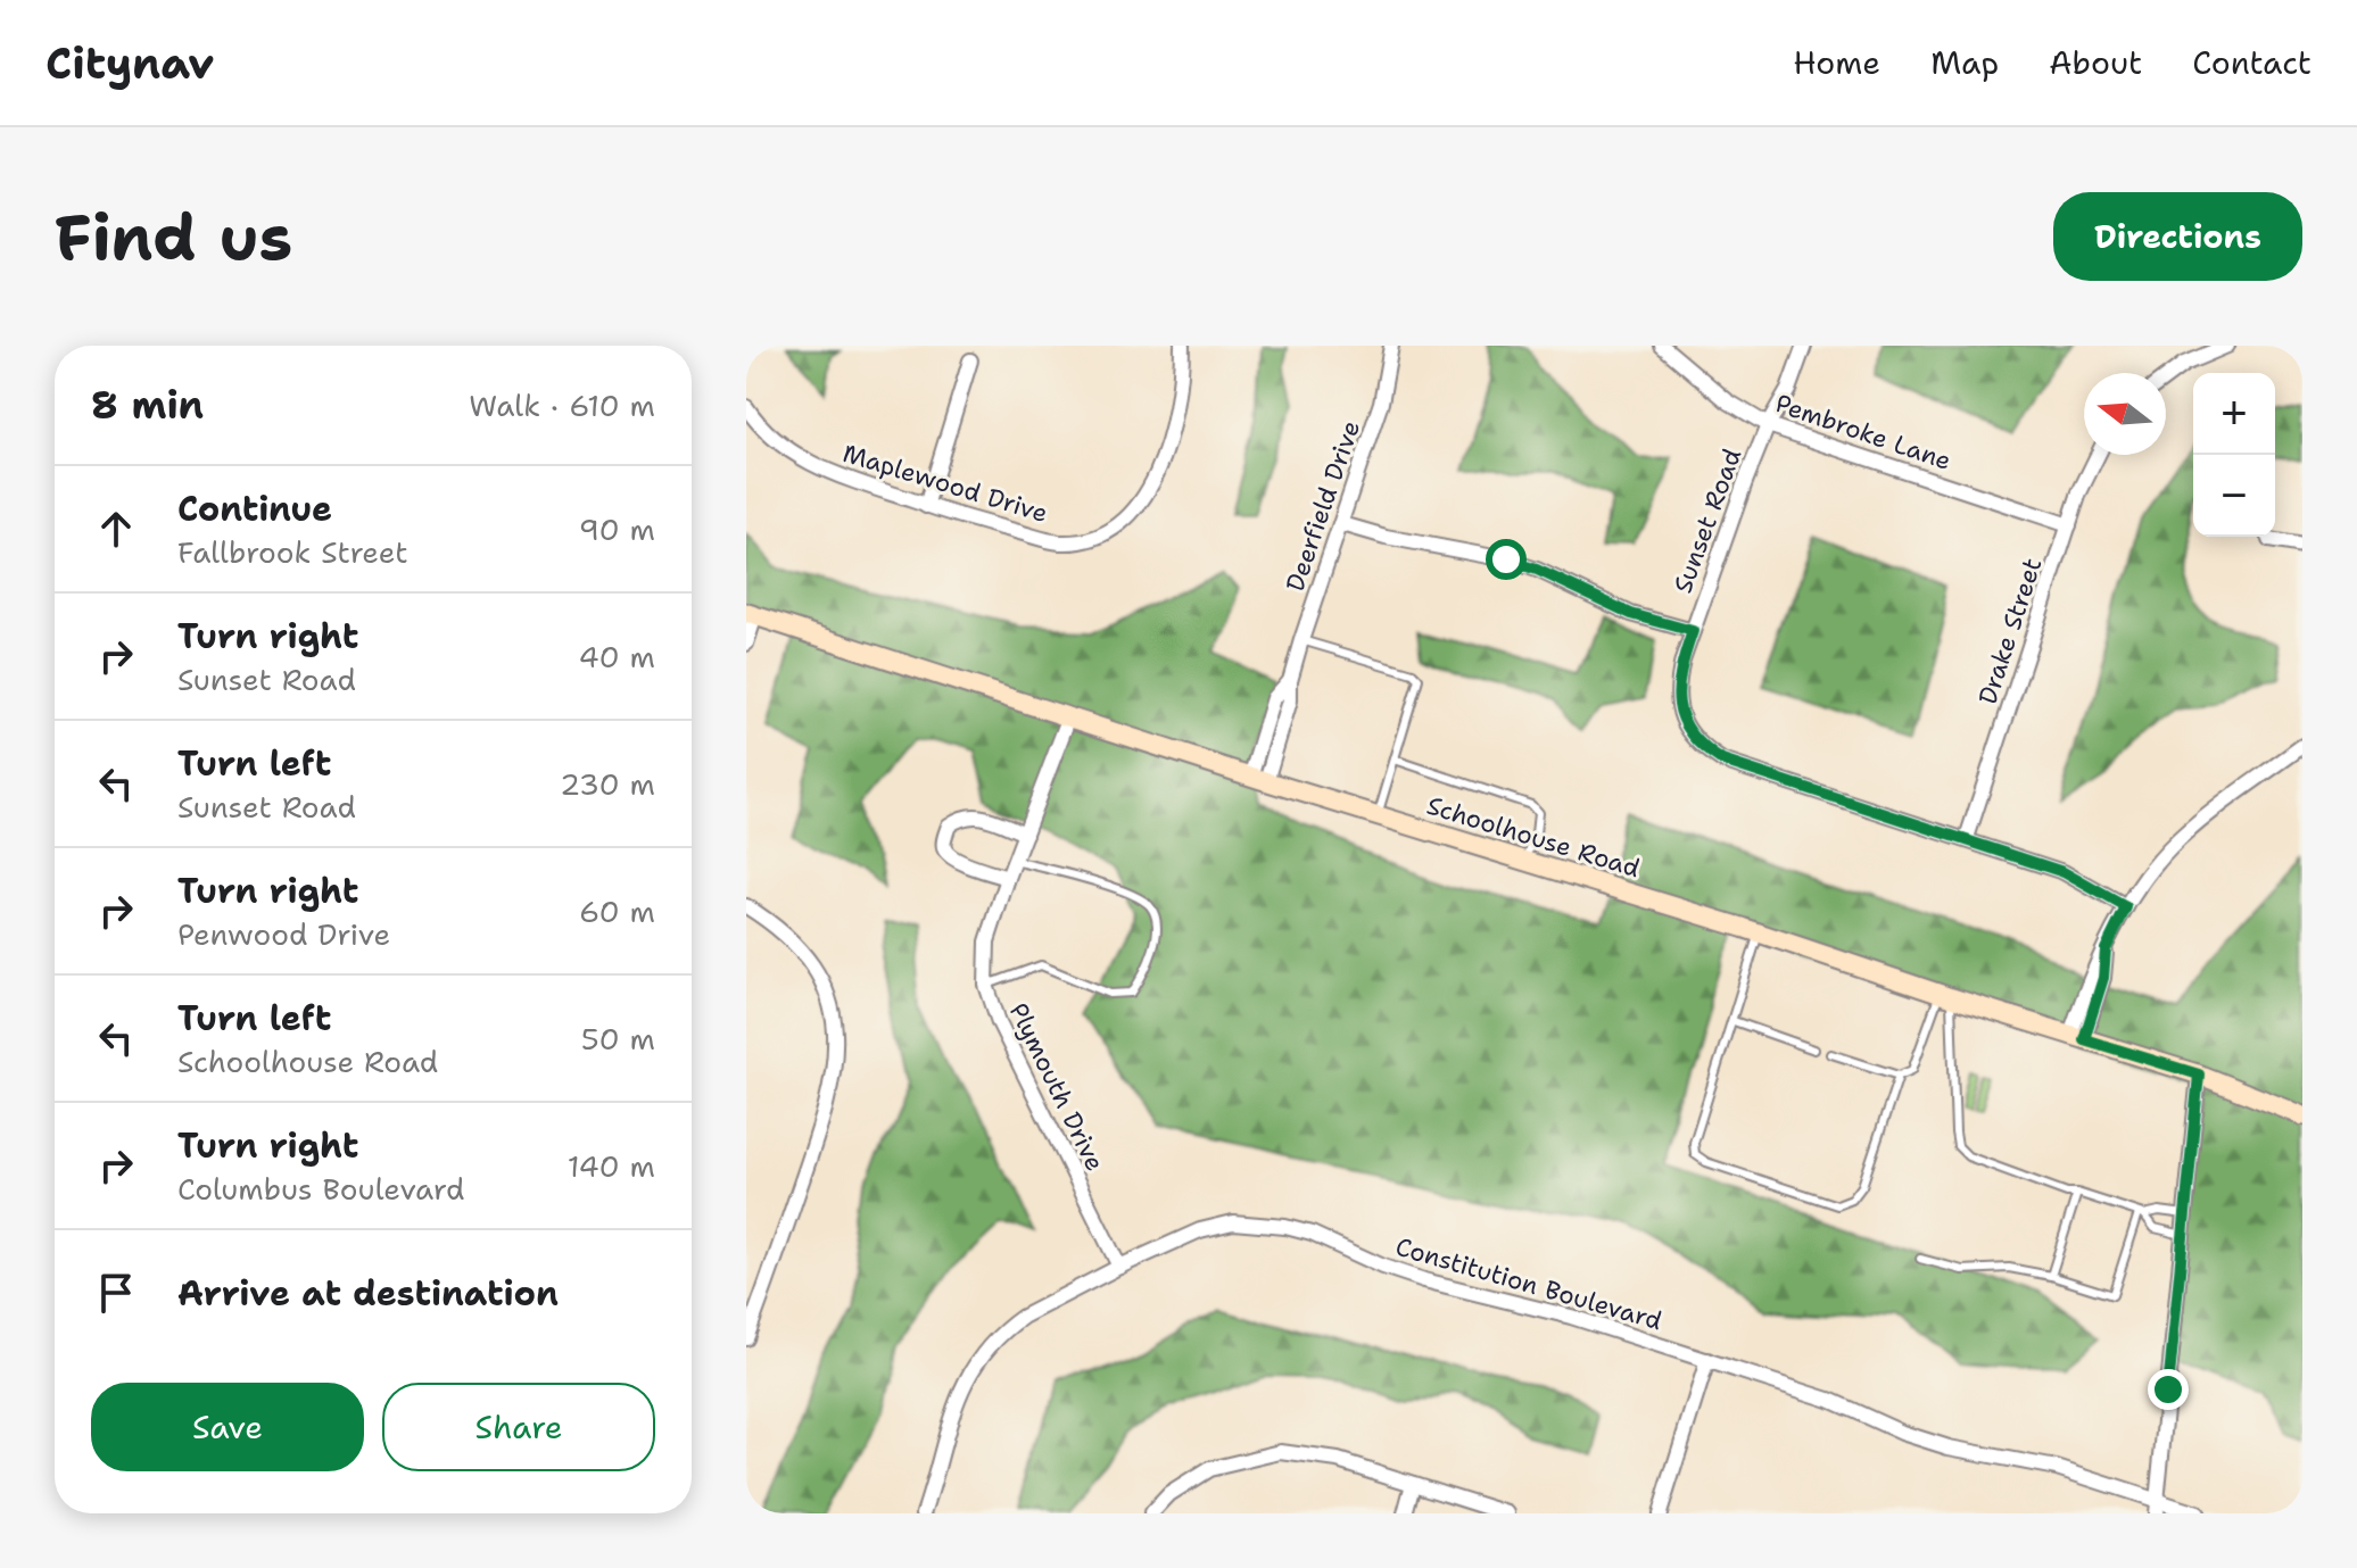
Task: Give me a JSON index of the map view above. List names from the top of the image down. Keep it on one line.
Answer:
{"streets":{"street":["Pembroke Lane","Maplewood Drive","Deerfield Drive","Sunset Road","Drake Street","Schoolhouse Road","Plymouth Drive","Constitution Boulevard"]},"crossings":[["Pembroke Lane","Sunset Road"],["Pembroke Lane","Drake Street"],["Deerfield Drive","Schoolhouse Road"],["Sunset Road","Drake Street"],["Schoolhouse Road","Plymouth Drive"],["Plymouth Drive","Constitution Boulevard"]],"north":"left","page":{"header":"Citynav","nav":["Home","Map","About","Contact"],"buttons":["Directions",["Save","Share"]],"title":"Find us","heading":["8 min","Walk · 610 m"],"map_buttons":["+","−"],"list":[["Continue","Fallbrook Street","90 m"],["Turn right","Sunset Road","40 m"],["Turn left","Sunset Road","230 m"],["Turn right","Penwood Drive","60 m"],["Turn left","Schoolhouse Road","50 m"],["Turn right","Columbus Boulevard","140 m"],"Arrive at destination"]}}
